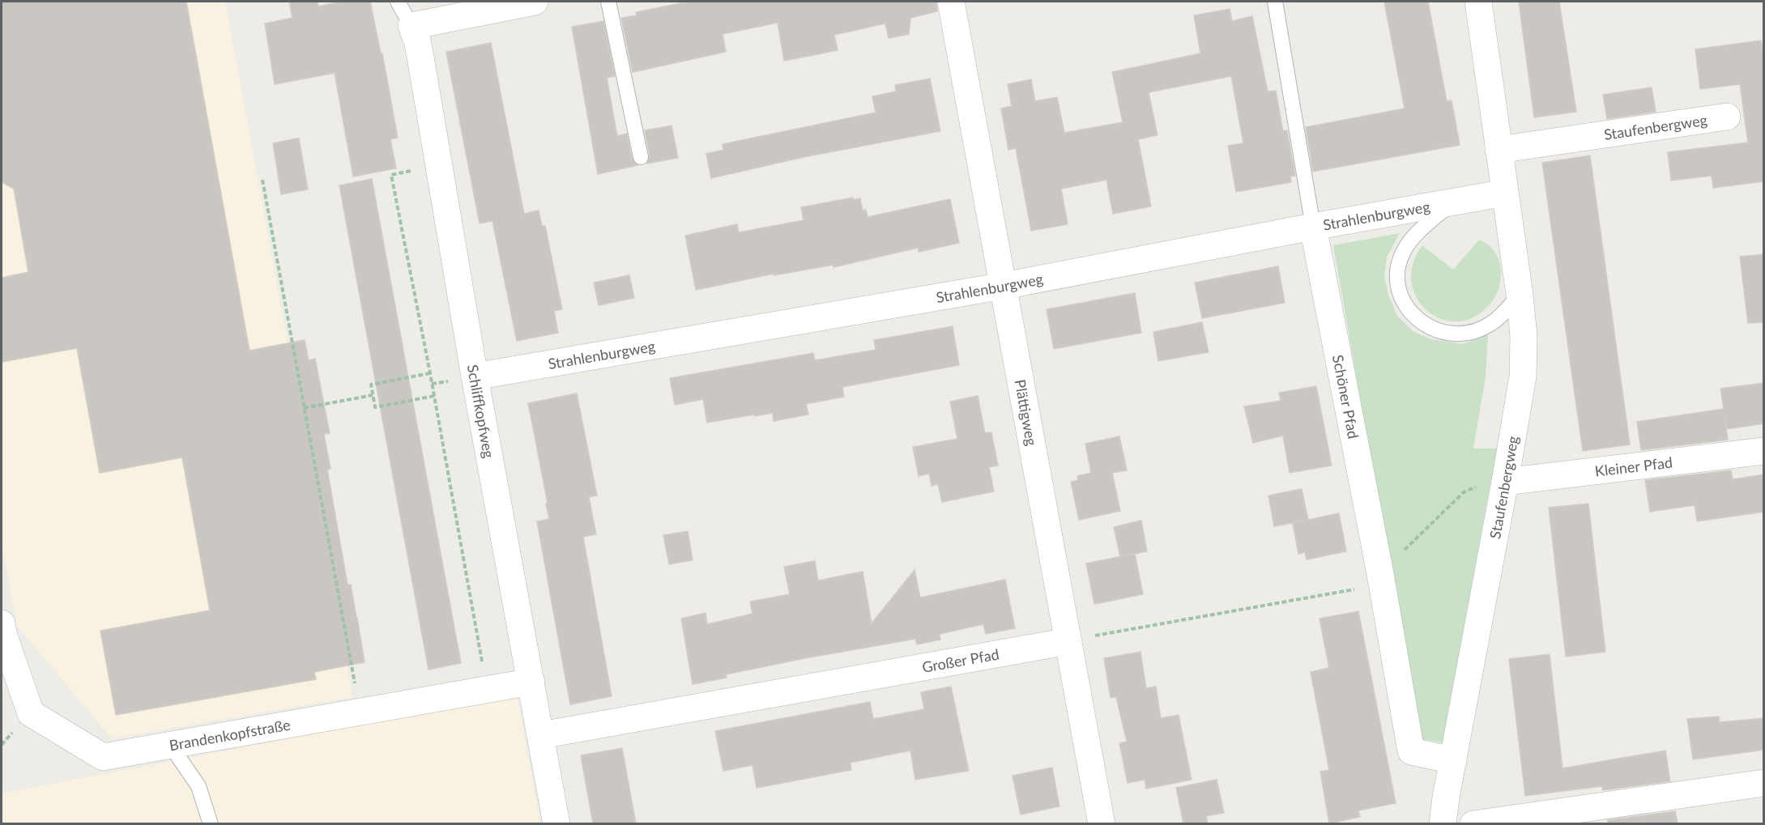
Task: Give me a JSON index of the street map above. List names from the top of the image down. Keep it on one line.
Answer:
{"streets":{"street":["Staufenbergweg","Strahlenburgweg","Schöner Pfad","Schliffkopfweg","Plättigweg","Kleiner Pfad","Großer Pfad","Brandenkopfstraße"]},"crossings":[["Staufenbergweg","Strahlenburgweg"],["Staufenbergweg","Schöner Pfad"],["Staufenbergweg","Kleiner Pfad"],["Strahlenburgweg","Schöner Pfad"],["Strahlenburgweg","Schliffkopfweg"],["Strahlenburgweg","Plättigweg"],["Schliffkopfweg","Großer Pfad"],["Schliffkopfweg","Brandenkopfstraße"],["Plättigweg","Großer Pfad"]]}
